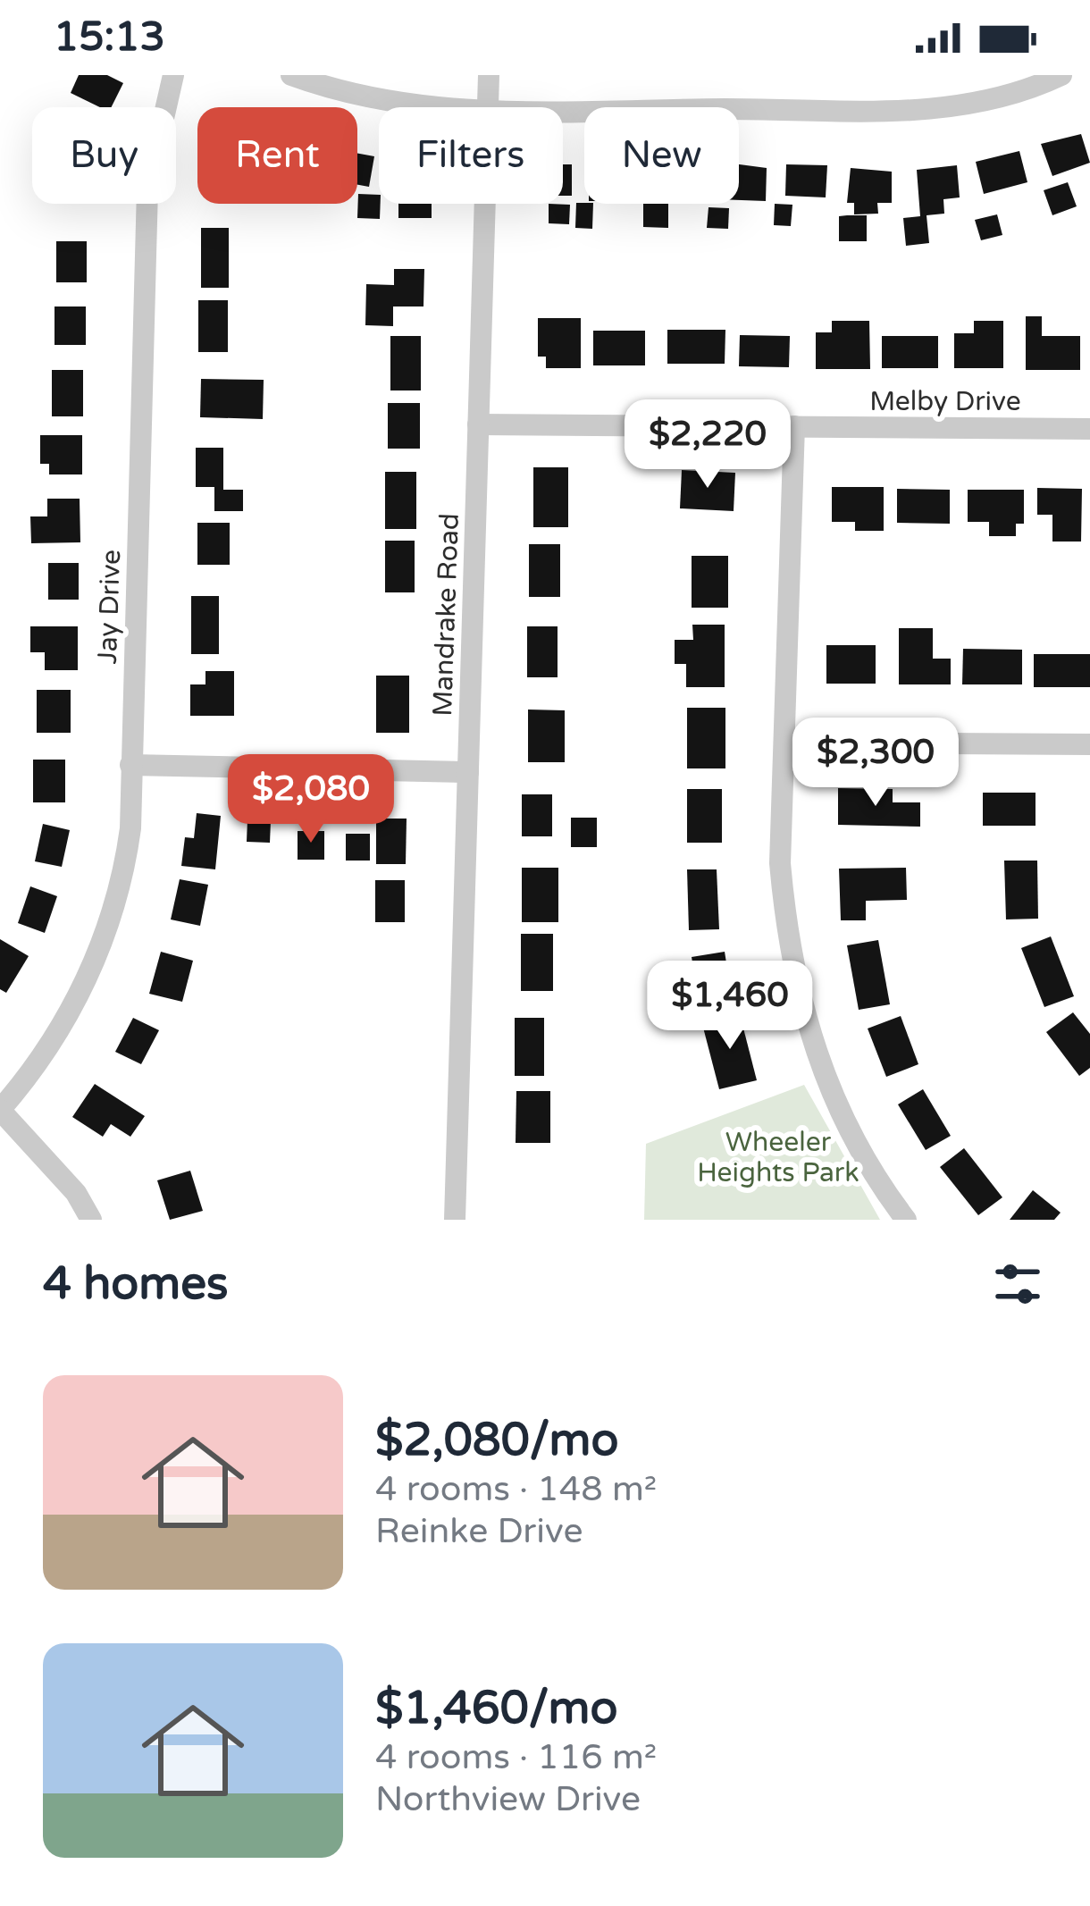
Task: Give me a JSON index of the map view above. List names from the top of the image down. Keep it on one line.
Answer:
{"streets":{"street":["Melby Drive","Jay Drive","Mandrake Road"]},"crossings":[["Melby Drive","Mandrake Road"]],"parks":["Wheeler Heights Park"],"page":{"status":"15:13","chip":["Buy","Rent","Filters","New"],"price":["$2,220","$2,300","$2,080","$1,460"],"heading":"4 homes","list":[{"name":"$2,080/mo","note":"4 rooms · 148 m² · Reinke Drive"},{"name":"$1,460/mo","note":"4 rooms · 116 m² · Northview Drive"}]}}
